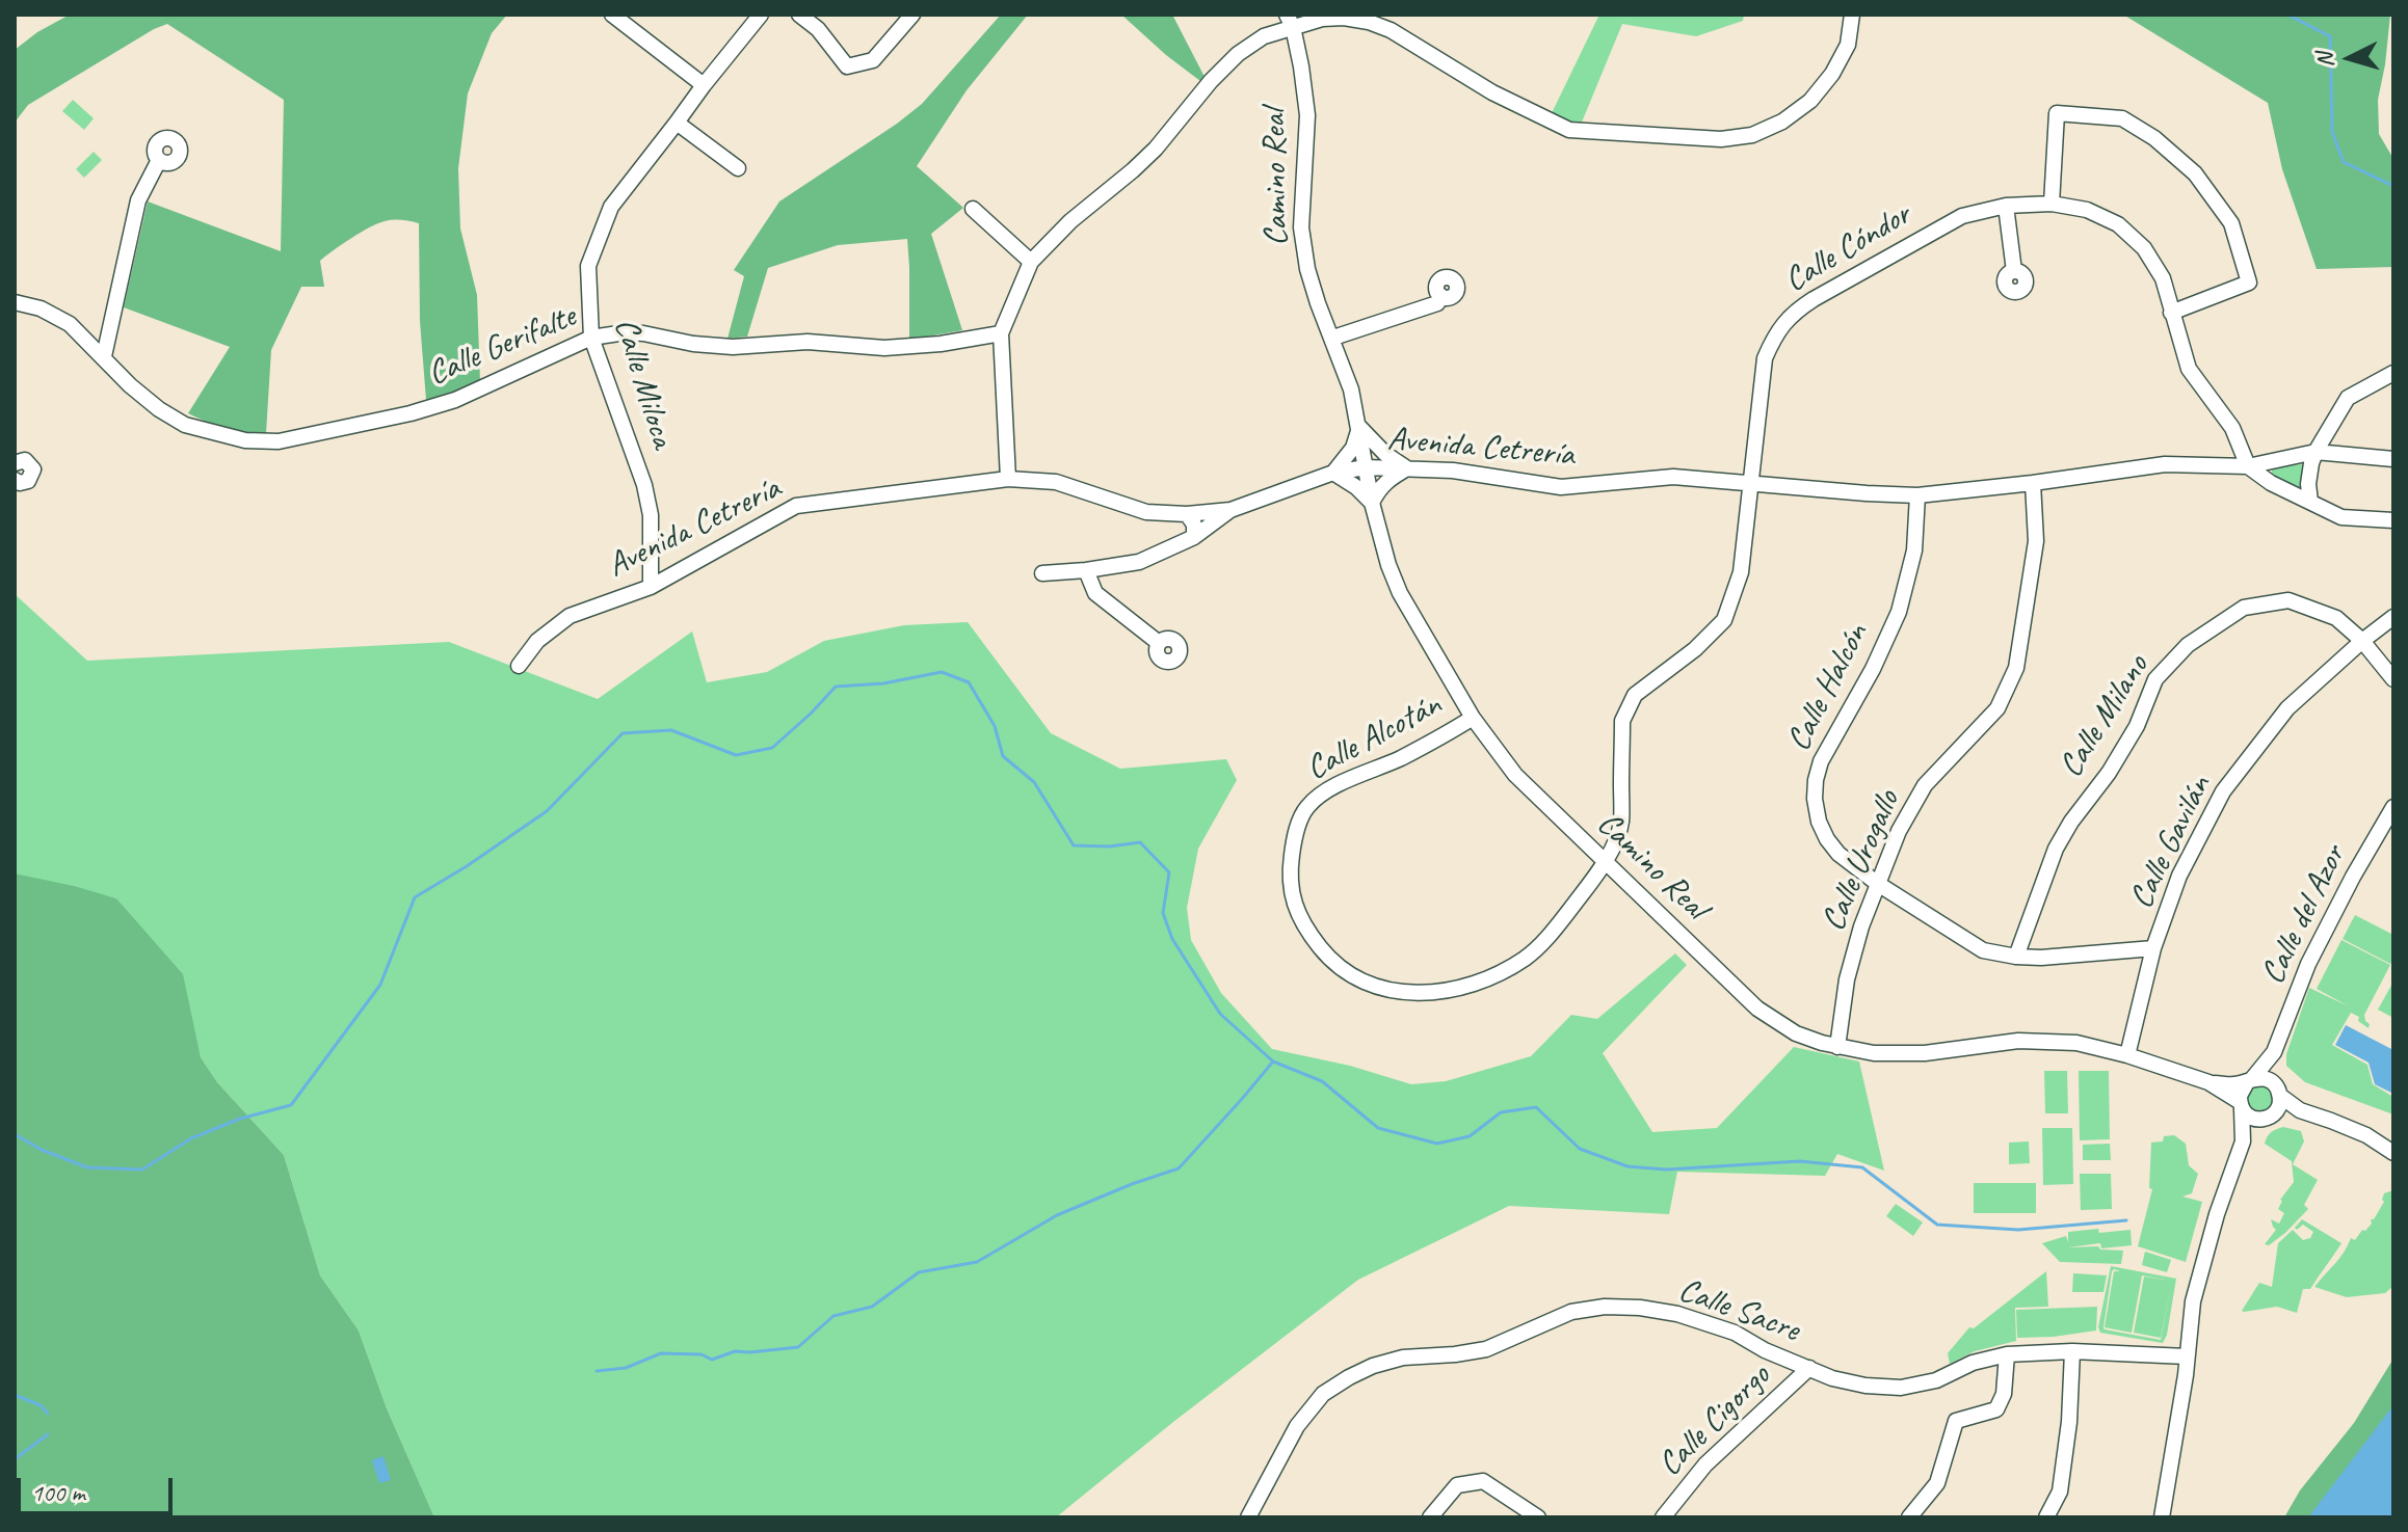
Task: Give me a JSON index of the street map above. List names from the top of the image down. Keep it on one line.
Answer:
{"streets":{"street":["Camino Real","Calle Cóndor","Calle Gerifalte","Calle Miloca","Avenida Cetrería","Calle Halcón","Calle Milano","Calle Alcotán","Calle Gavilán","Calle Urogallo","Calle del Azor","Calle Sacre","Calle Cigorgo"]},"crossings":[["Camino Real","Calle Cóndor"],["Camino Real","Avenida Cetrería"],["Camino Real","Calle Alcotán"],["Camino Real","Calle Gavilán"],["Camino Real","Calle Urogallo"],["Camino Real","Calle del Azor"],["Calle Cóndor","Avenida Cetrería"],["Calle Cóndor","Calle Alcotán"],["Calle Gerifalte","Calle Miloca"],["Calle Miloca","Avenida Cetrería"],["Avenida Cetrería","Calle Halcón"],["Avenida Cetrería","Calle Urogallo"],["Calle Halcón","Calle Milano"],["Calle Halcón","Calle Gavilán"],["Calle Halcón","Calle Urogallo"],["Calle Milano","Calle Gavilán"],["Calle Sacre","Calle Cigorgo"]],"scale_bar":"100 m","north":"left"}
